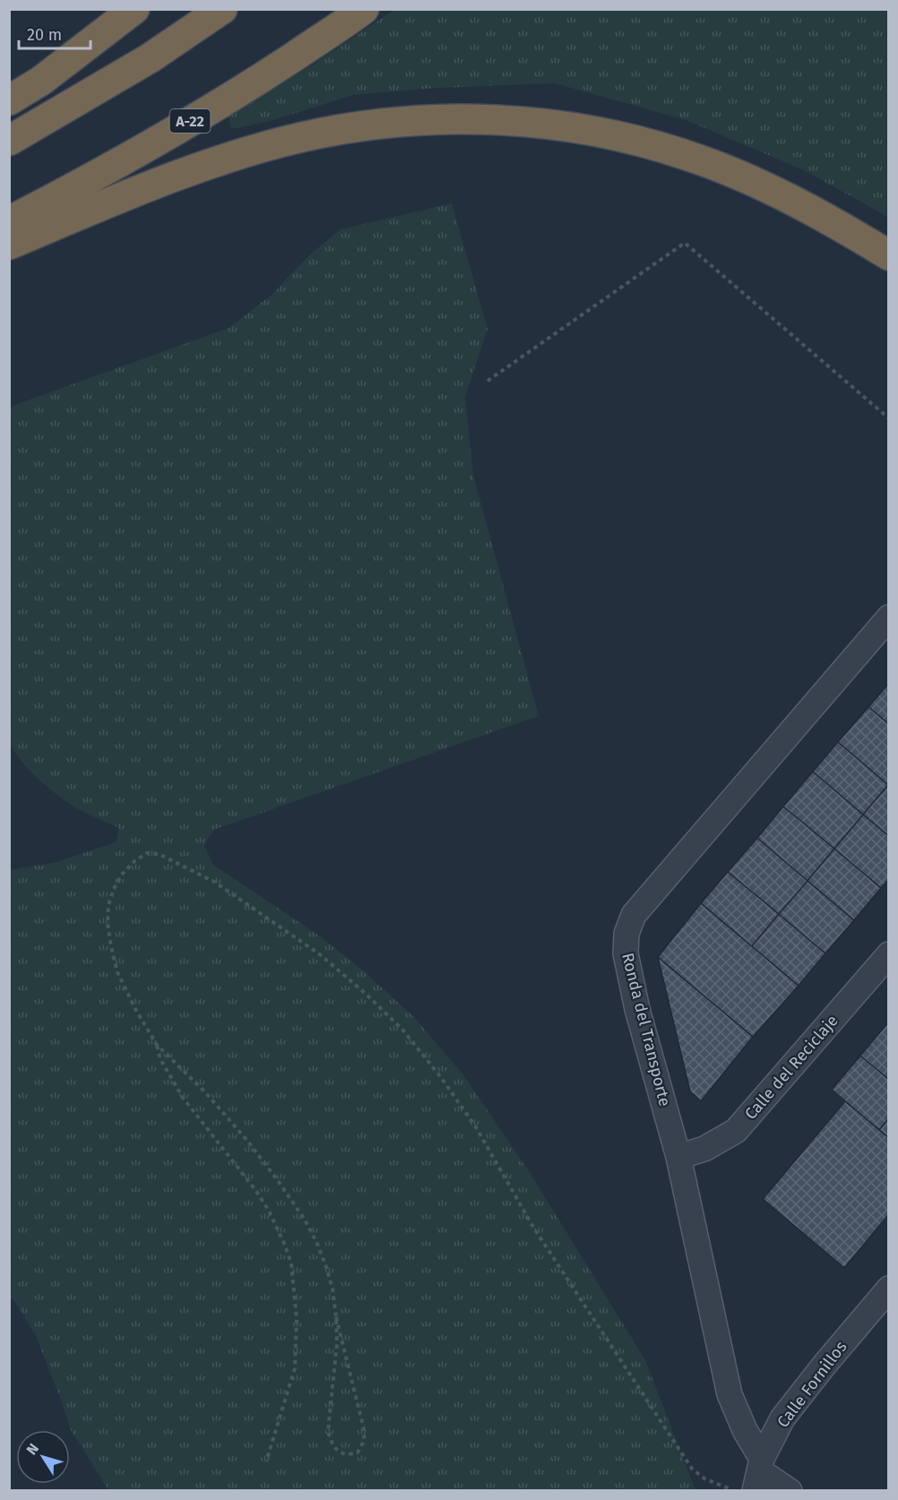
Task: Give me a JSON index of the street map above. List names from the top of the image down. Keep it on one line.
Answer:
{"streets":{"highway":["A-22"],"street":["Ronda del Transporte","Calle del Reciclaje","Calle Fornillos"]},"crossings":[["Ronda del Transporte","Calle del Reciclaje"],["Ronda del Transporte","Calle Fornillos"]],"scale_bar":"20 m","north":"top left"}
